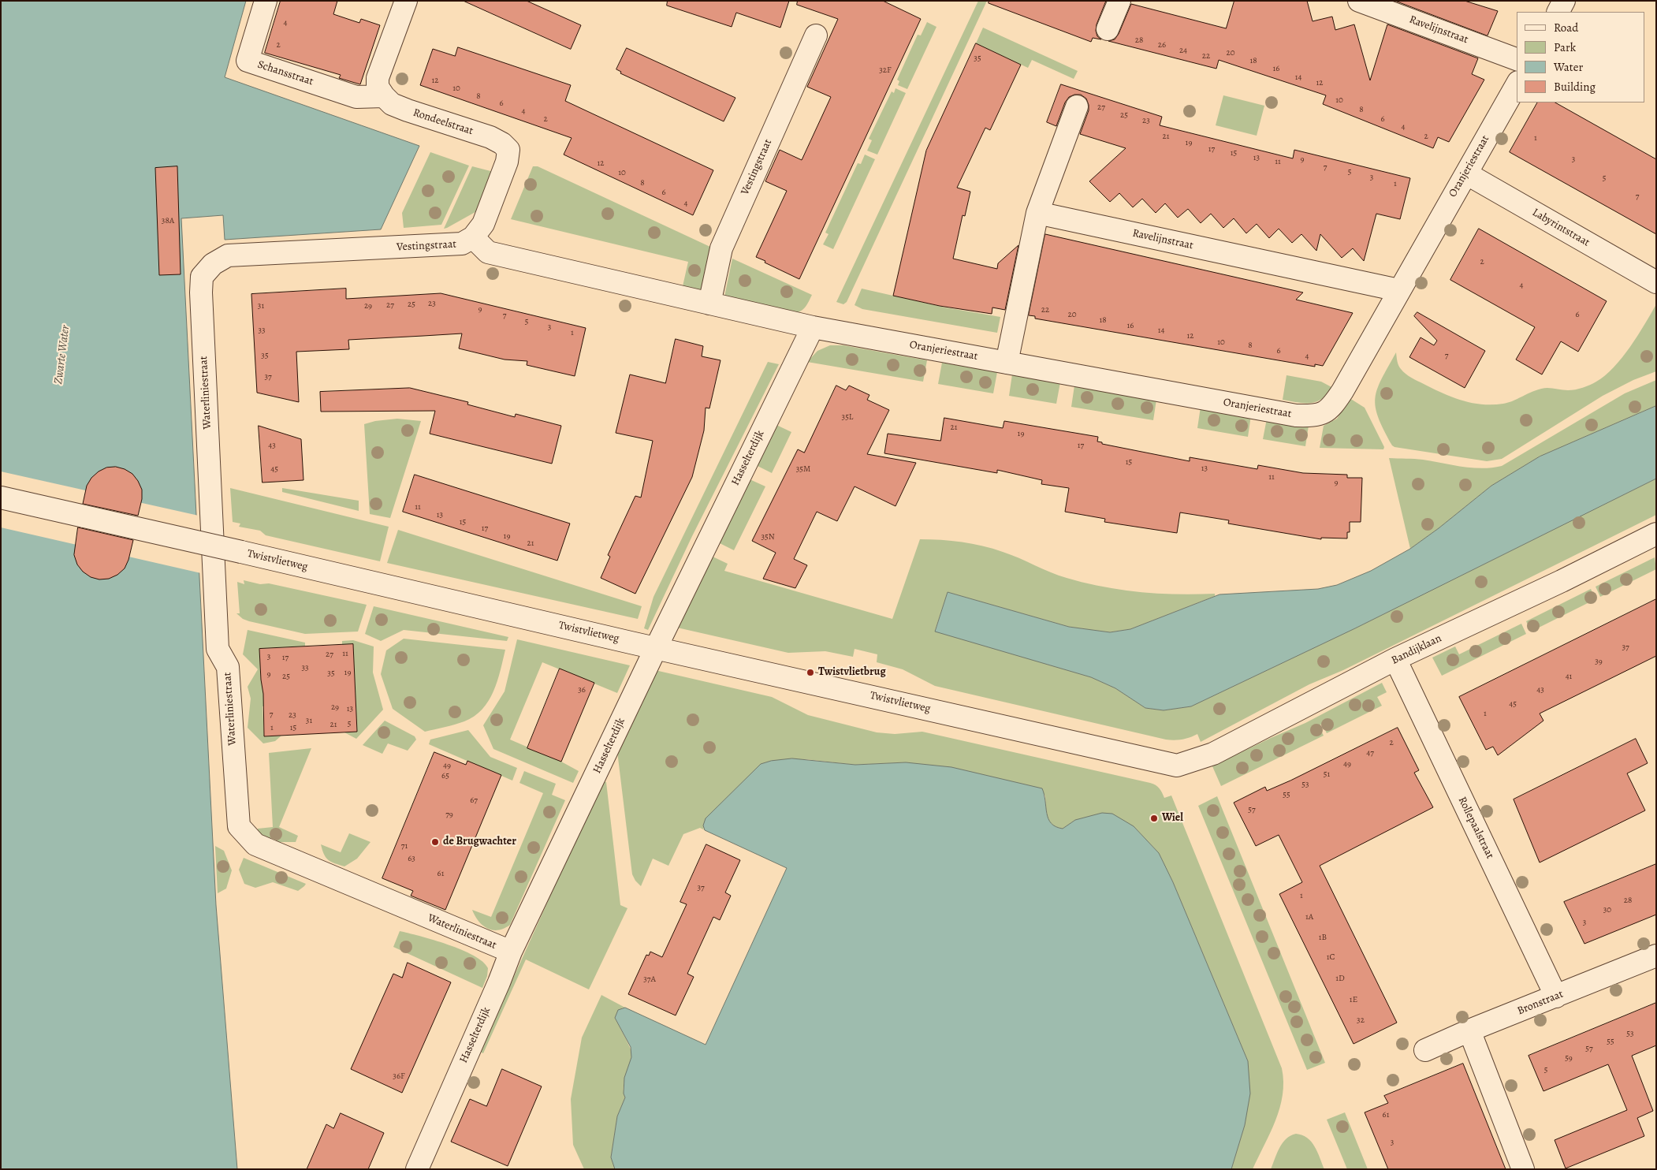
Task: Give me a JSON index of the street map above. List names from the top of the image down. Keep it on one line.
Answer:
{"streets":{"street":["Ravelijnstraat","Schansstraat","Rondeelstraat","Oranjeriestraat","Vestingstraat","Labyrintstraat","Waterliniestraat","Hasselterdijk","Twistvlietweg","Bandijklaan","Rollepaalstraat","Bronstraat"]},"crossings":[["Ravelijnstraat","Oranjeriestraat"],["Schansstraat","Rondeelstraat"],["Rondeelstraat","Vestingstraat"],["Oranjeriestraat","Labyrintstraat"],["Oranjeriestraat","Hasselterdijk"],["Vestingstraat","Waterliniestraat"],["Waterliniestraat","Hasselterdijk"],["Hasselterdijk","Twistvlietweg"],["Twistvlietweg","Bandijklaan"],["Bandijklaan","Rollepaalstraat"],["Rollepaalstraat","Bronstraat"]],"water":["Zwarte Water"],"places":["Twistvlietbrug","Wiel","de Brugwachter"],"house_numbers":["4","28","2","26","24","20","22","35","18","16","32F","14","12","12","10","8","10","6","27","8","4","25","2","6","23","4","21","2","1","19","17","15","13","9","3","11","12","7","5","10","3","5","8","1","6","7","4","38A","2","4","23","25","27","31","29","9","22","20","6","7","18","5","16","3","33","14","1","12","10","8","6","35","7","4","37","35L","21","19","43","17","15","13","45","35M","11","9","11","13","15","17","19","35N","21","37","11","27","3","17","39","33","19","35","9","25","41","36","43","45","29","13","1","7","23","31","5","21","1","15","2","47","49","49","51","65","53","55","67","57","79","71","63","61","37","1","28","30","1A","3","1B","1C","1D","37A","1E","32","53","55","57","59","5","36F","61","3"],"legend":["Road","Park","Water","Building"]}
